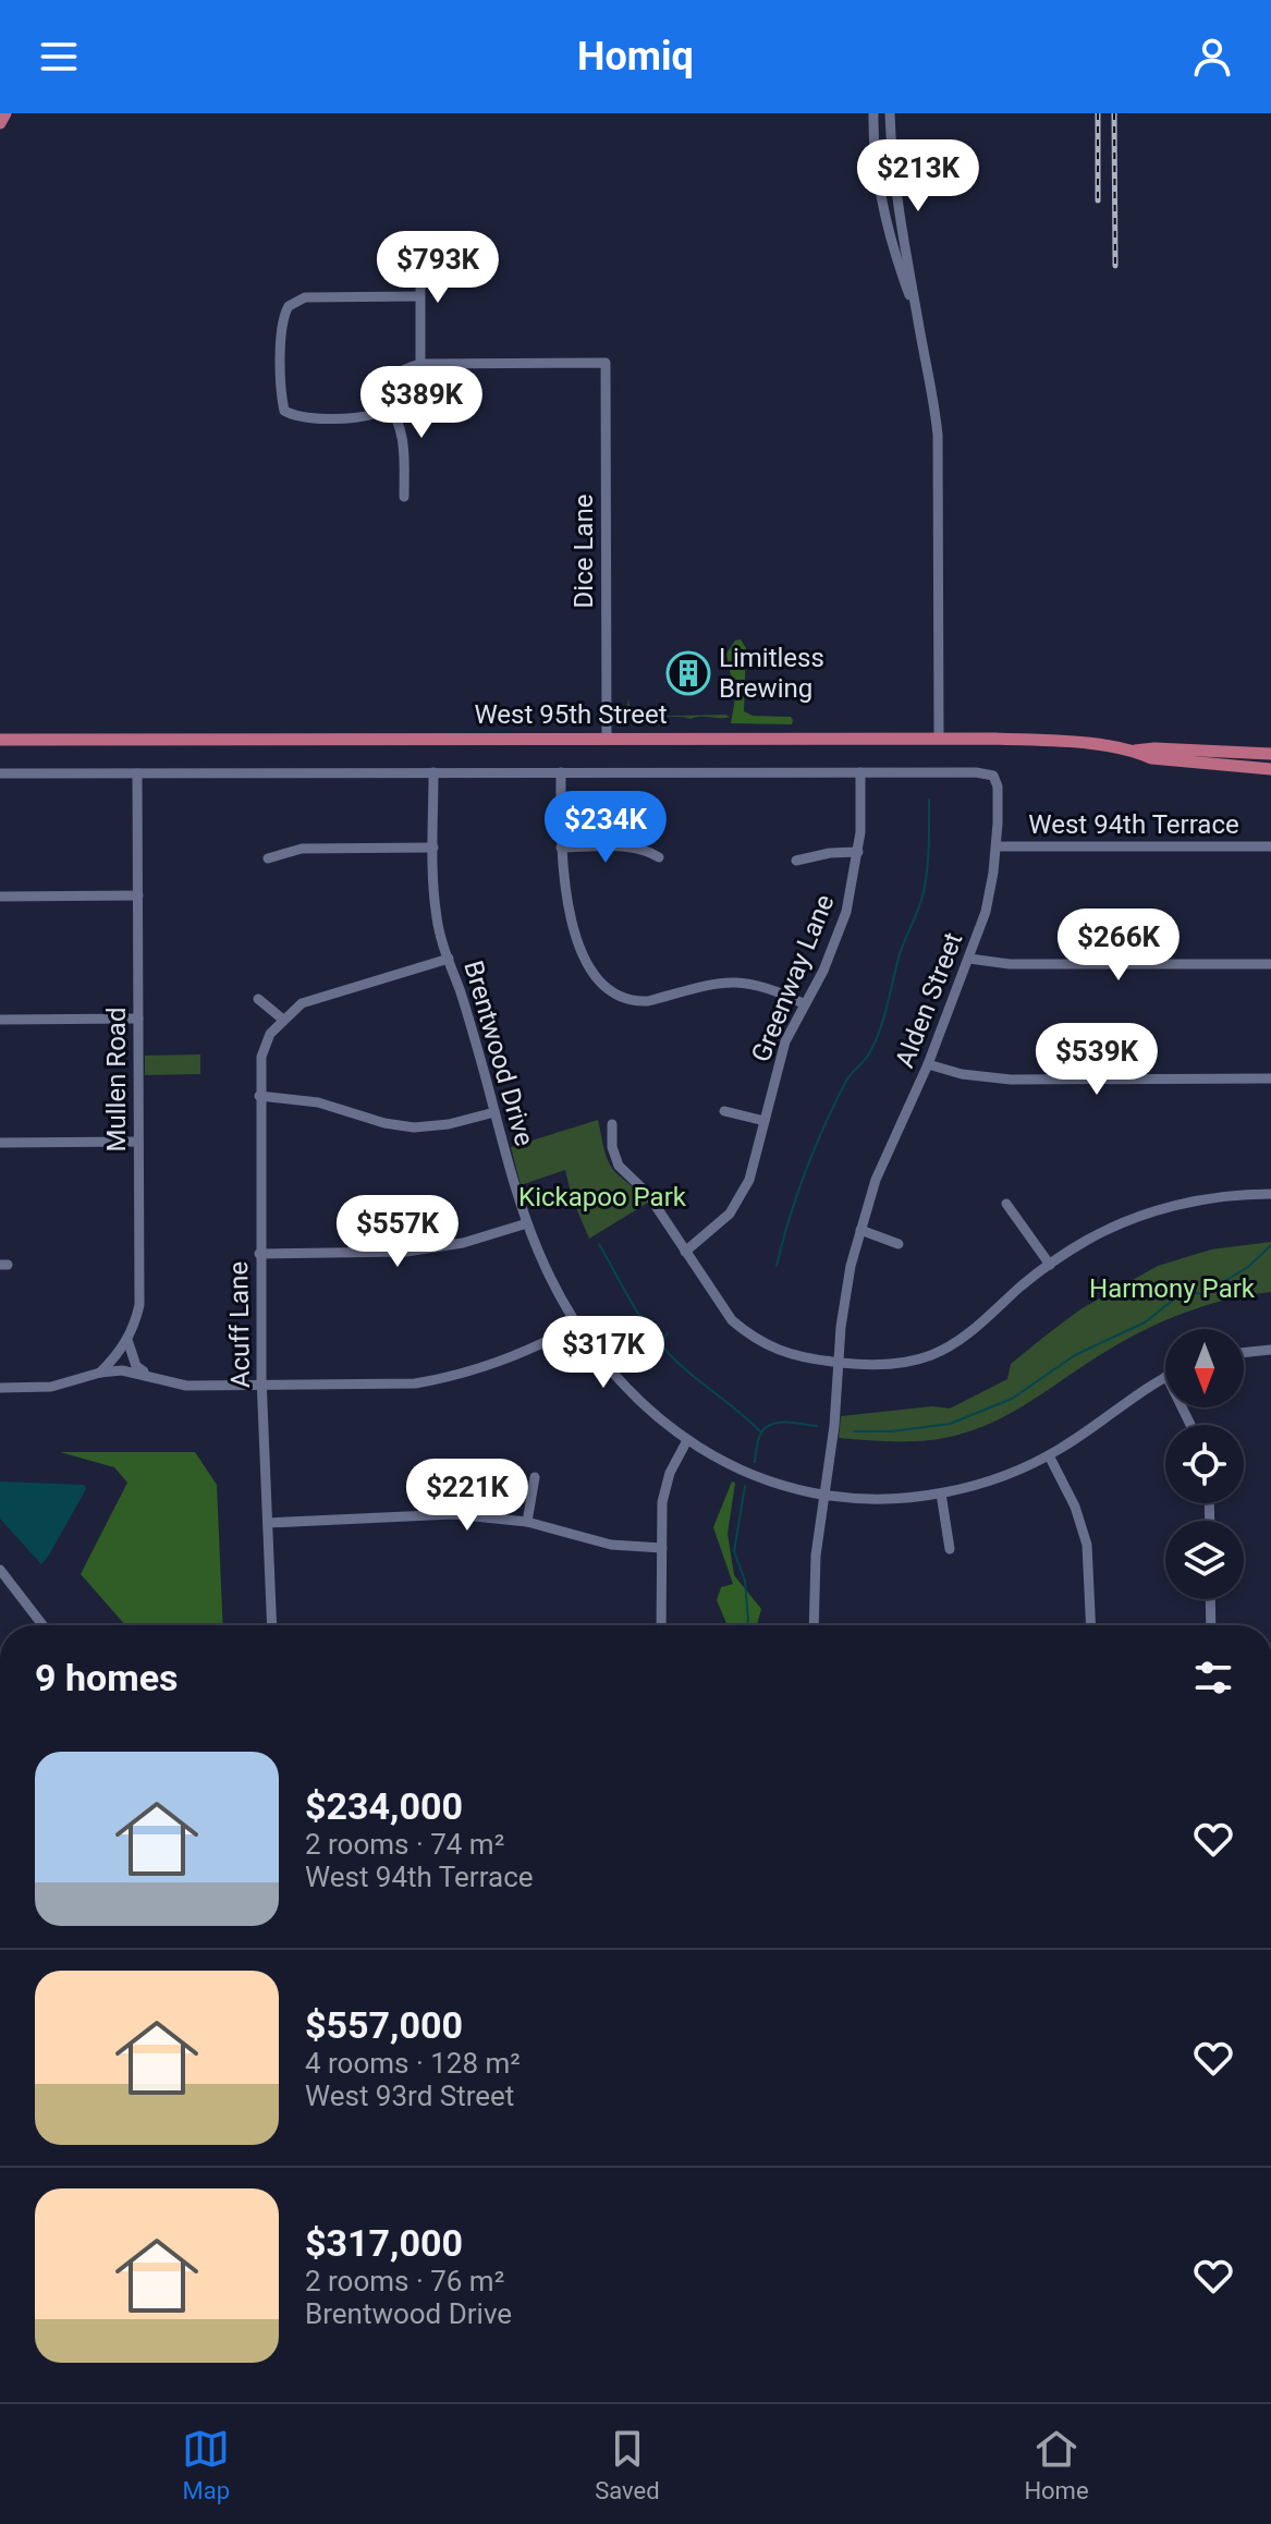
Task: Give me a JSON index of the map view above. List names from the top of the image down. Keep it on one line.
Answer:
{"streets":{"main road":["West 95th Street"],"street":["Dice Lane","West 94th Terrace","Greenway Lane","Alden Street","Brentwood Drive","Mullen Road","Acuff Lane"]},"crossings":[["Dice Lane","West 95th Street"],["West 94th Terrace","Alden Street"],["Greenway Lane","Alden Street"],["Alden Street","Brentwood Drive"],["Brentwood Drive","Acuff Lane"]],"parks":["Kickapoo Park","Harmony Park"],"places":{"building":["Limitless Brewing"]},"north":"bottom","page":{"header":"Homiq","price":["$213K","$793K","$389K","$234K","$266K","$539K","$557K","$317K","$221K"],"heading":"9 homes","list":[{"name":"$234,000","note":"2 rooms · 74 m² · West 94th Terrace"},{"name":"$557,000","note":"4 rooms · 128 m² · West 93rd Street"},{"name":"$317,000","note":"2 rooms · 76 m² · Brentwood Drive"}],"tabs":["Map","Saved","Home"]}}
